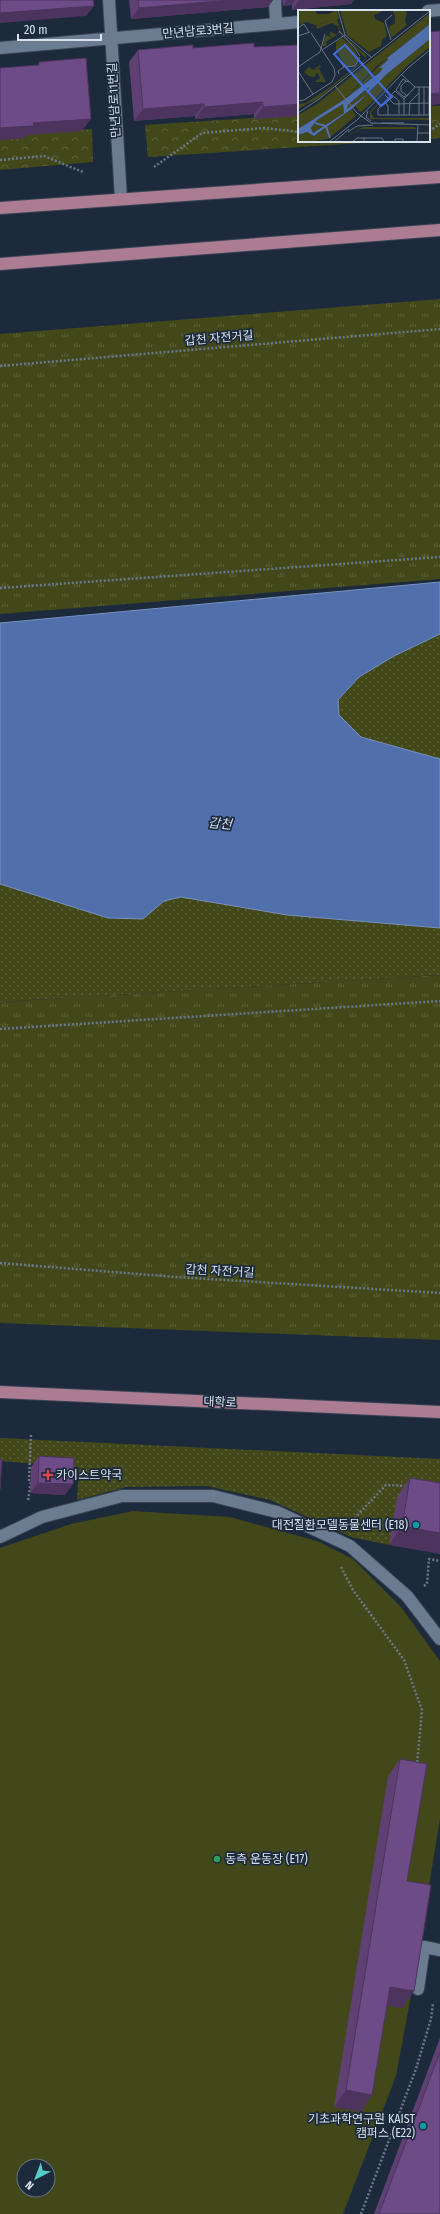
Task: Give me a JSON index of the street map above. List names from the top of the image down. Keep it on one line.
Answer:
{"streets":{"main road":["대학로"],"street":["만년남로3번길","만년남로11번길"],"path":["갑천 자전거길"]},"crossings":[["만년남로3번길","만년남로11번길"]],"water":["갑천"],"places":{"health":["카이스트약국"],"other":["대전질환모델동물센터 (E18)","동측 운동장 (E17)","기초과학연구원 KAIST 캠퍼스 (E22)"]},"scale_bar":"20 m","north":"bottom left"}
